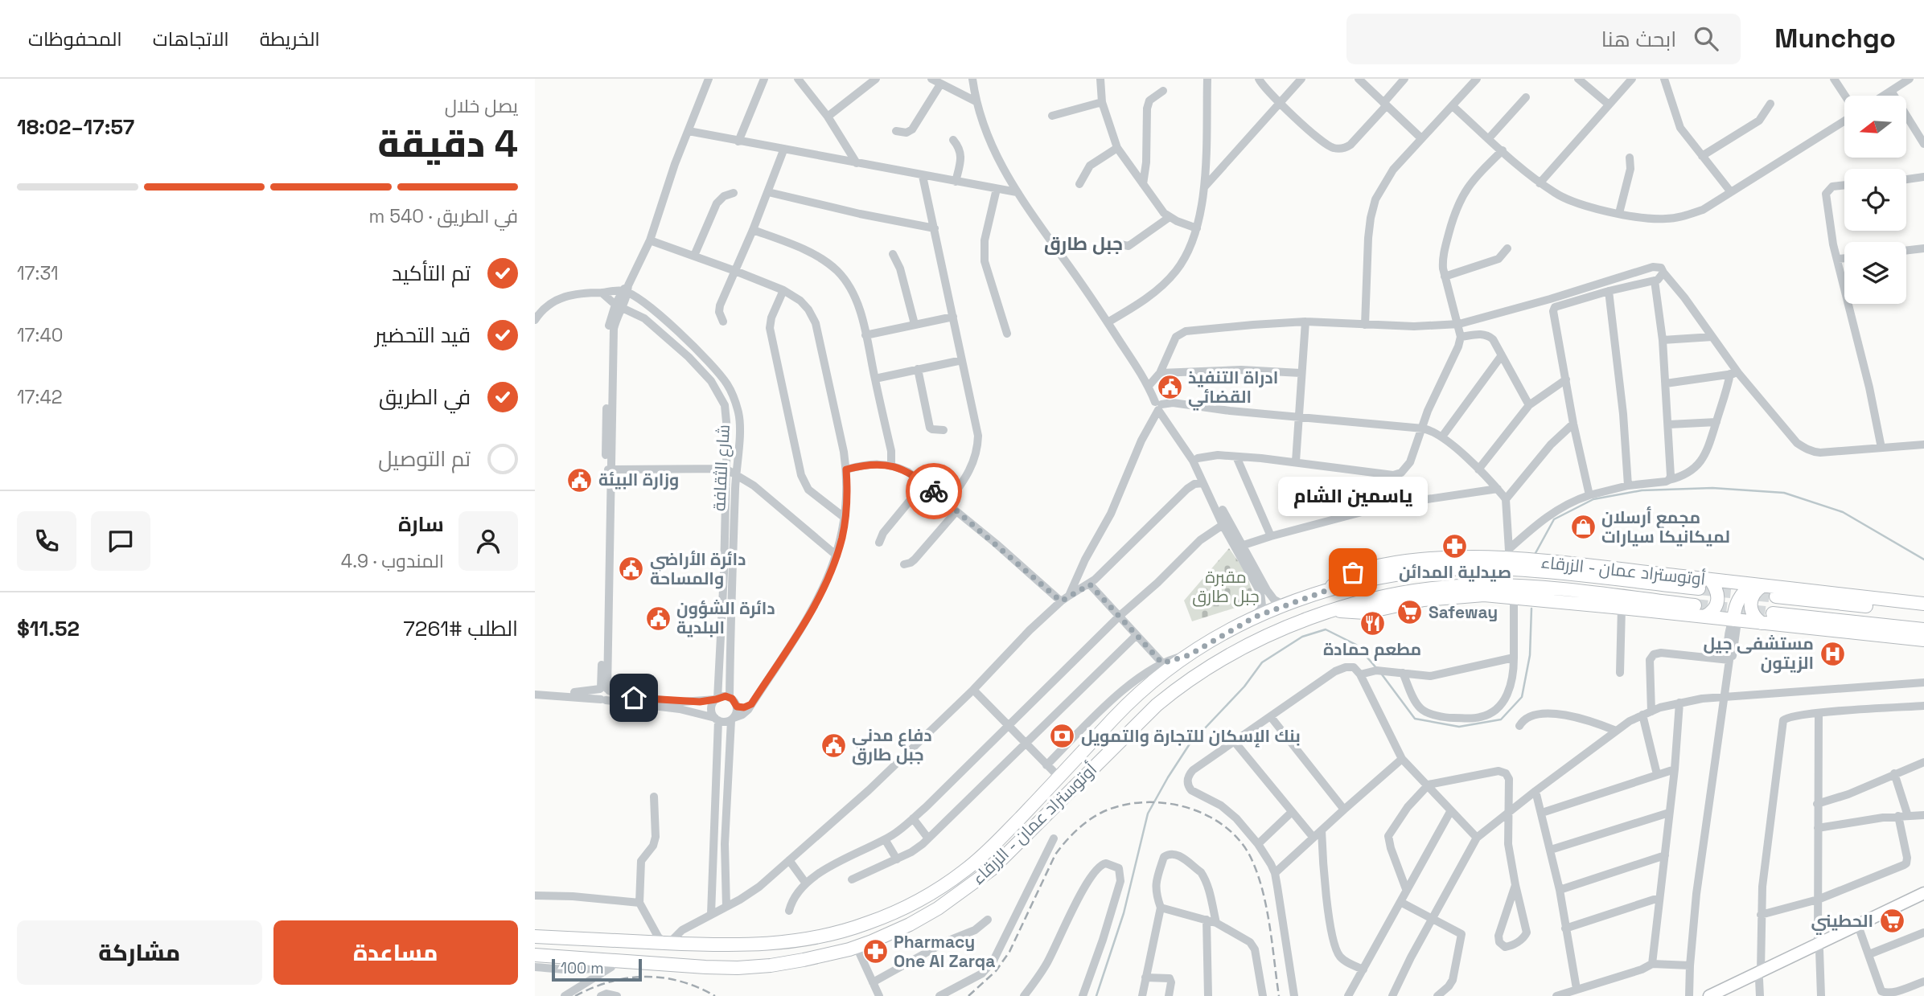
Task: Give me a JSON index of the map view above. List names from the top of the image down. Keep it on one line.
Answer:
{"streets":{"highway":["أوتوستراد عمان - الزرقاء"],"street":["شارع الثقافة"]},"districts":["جبل طارق"],"parks":["مقبرة جبل طارق"],"places":{"public building":["ادراة التنفيذ القضائي","وزارة البيئة","دائرة الأراضي والمساحة","دائرة الشؤون البلدية","دفاع مدني جبل طارق"],"shop":["مجمع أرسلان لميكانيكا سيارات"],"pharmacy":["صيدلية المدائن","Pharmacy One Al Zarqa"],"other":["ياسمين الشام"],"supermarket":["Safeway","الحطيني"],"restaurant":["مطعم حمادة"],"hospital":["مستشفى جيل الزيتون"],"bank":["بنك الإسكان للتجارة والتمويل"]},"scale_bar":"100 m","north":"left","page":{"header":"Munchgo","search":"ابحث هنا","nav":["الخريطة","الاتجاهات","المحفوظات"],"heading":["4 دقيقة","يصل خلال","17:57–18:02"],"panel":["سارة","المندوب · 4.9","الطلب #7261","$11.52"],"bar":"في الطريق · 540 m","list":[["تم التأكيد","17:31"],["قيد التحضير","17:40"],["في الطريق","17:42"],"تم التوصيل"],"bubble":"ياسمين الشام","buttons":["مساعدة","مشاركة"],"scale":"100 m"}}
